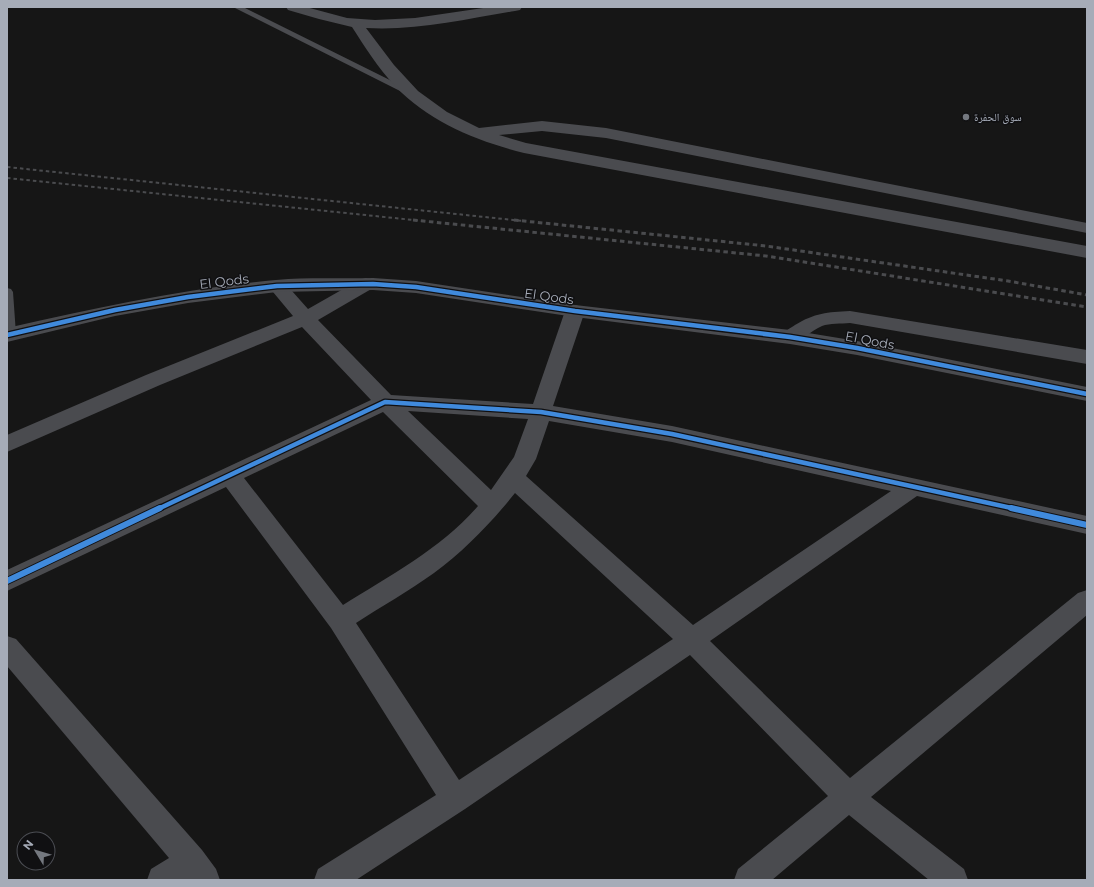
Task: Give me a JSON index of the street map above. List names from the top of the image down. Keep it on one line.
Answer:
{"streets":{"street":["El Qods"]},"places":["سوق الحفرة"],"north":"top left"}
